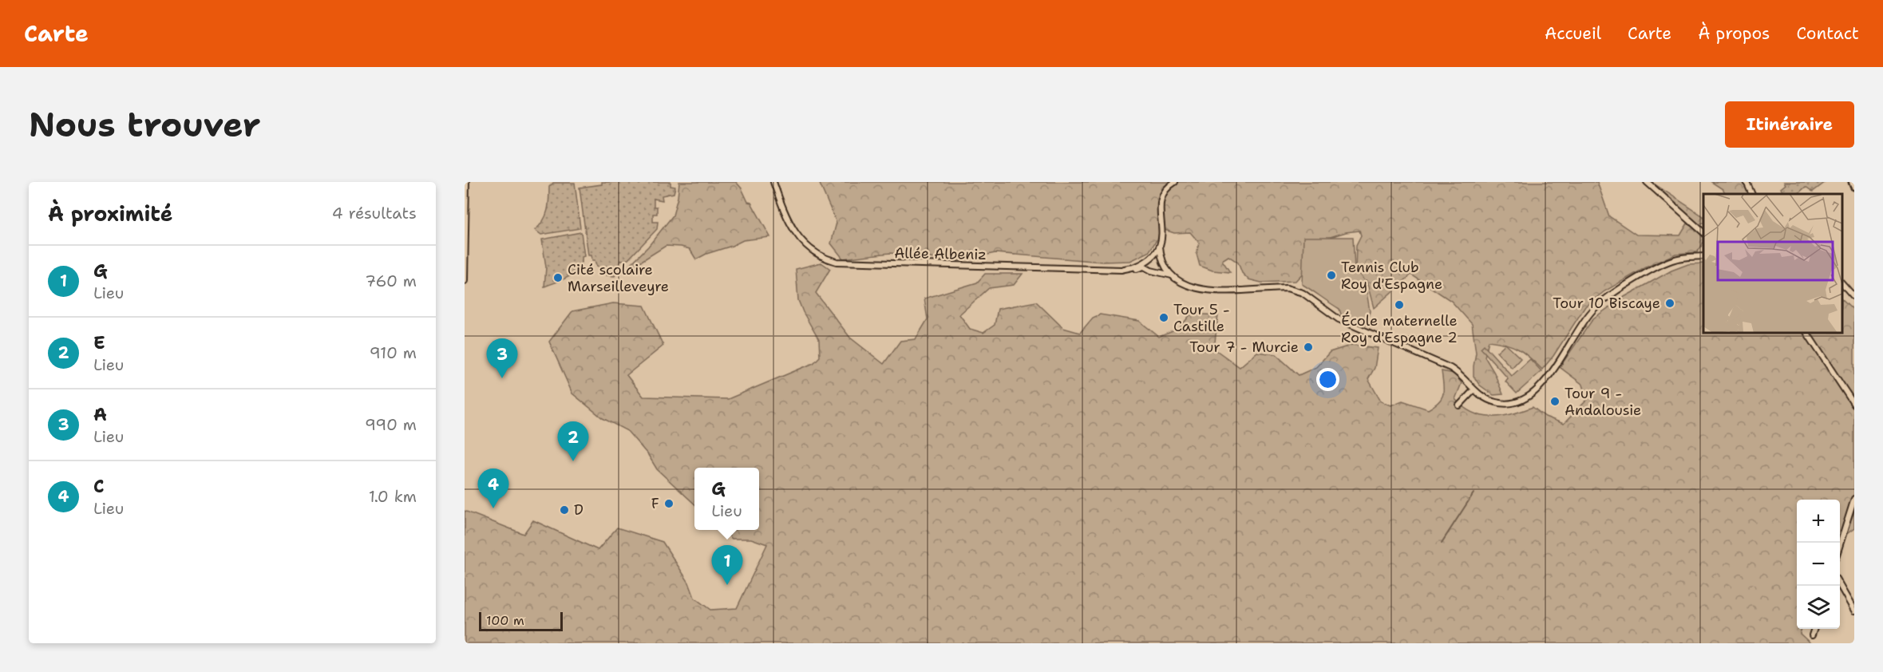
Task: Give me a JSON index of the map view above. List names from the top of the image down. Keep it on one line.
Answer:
{"streets":{"street":["Allée Albeniz"]},"places":["Tennis Club Roy d'Espagne","Cité scolaire Marseilleveyre","Tour 10 Biscaye","École maternelle Roy d'Espagne 2","Tour 5 - Castille","Tour 7 - Murcie","Tour 9 - Andalousie","F","D"],"scale_bar":"100 m","page":{"header":"Carte","nav":["Accueil","Carte","À propos","Contact"],"buttons":"Itinéraire","title":"Nous trouver","heading":["À proximité","4 résultats"],"list":[{"mark":"1","name":"G","note":"Lieu","value":"760 m"},{"mark":"2","name":"E","note":"Lieu","value":"910 m"},{"mark":"3","name":"A","note":"Lieu","value":"990 m"},{"mark":"4","name":"C","note":"Lieu","value":"1.0 km"}],"pins":["3","2","4","1"],"popup":["G","Lieu"],"map_buttons":["+","−"],"scale":"100 m"}}
